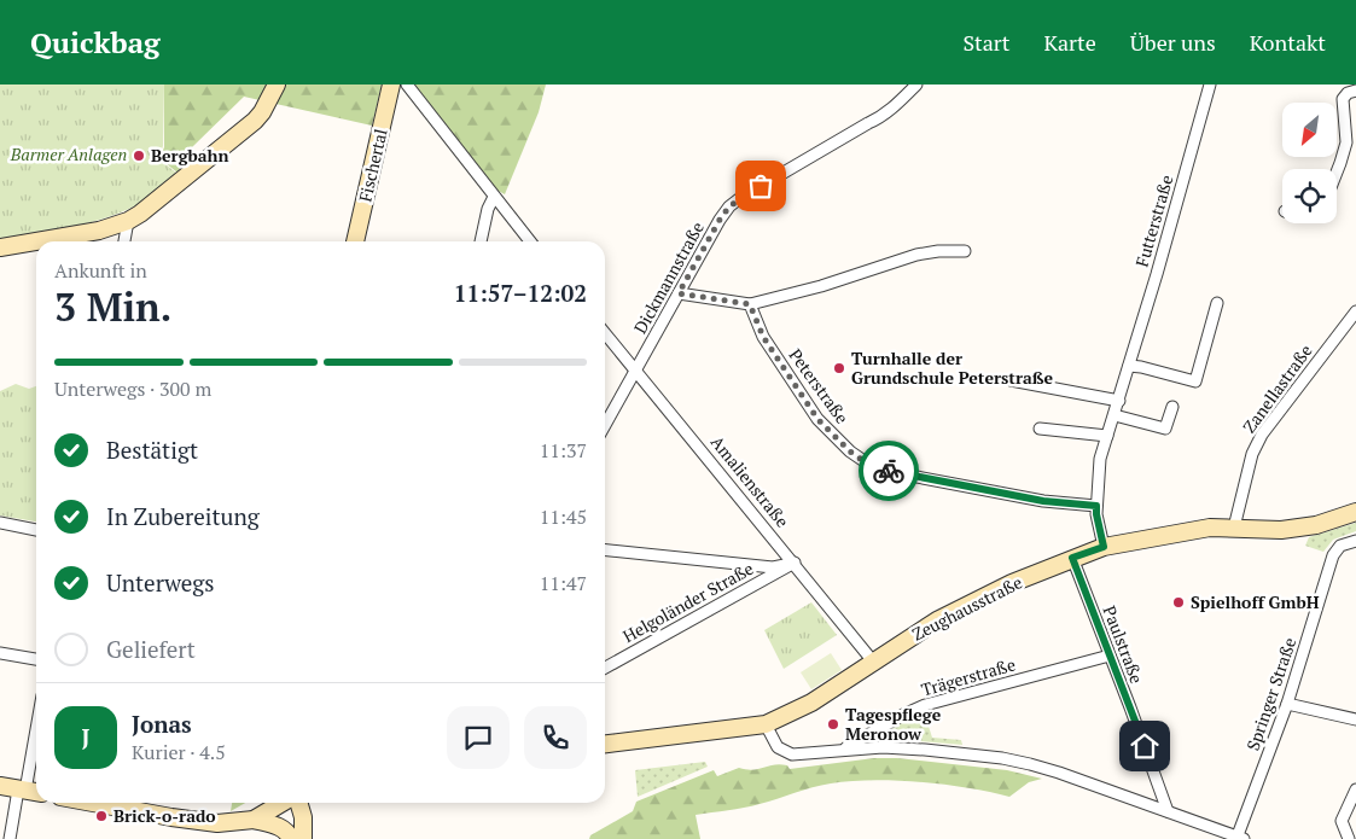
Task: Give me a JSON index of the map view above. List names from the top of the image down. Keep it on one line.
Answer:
{"streets":{"street":["Fischertal","Futterstraße","Dickmannstraße","Peterstraße","Zanellastraße","Amalienstraße","Helgoländer Straße","Zeughausstraße","Paulstraße","Trägerstraße","Springer Straße"]},"crossings":[["Futterstraße","Peterstraße"],["Futterstraße","Zeughausstraße"],["Dickmannstraße","Amalienstraße"],["Zanellastraße","Zeughausstraße"],["Amalienstraße","Helgoländer Straße"],["Amalienstraße","Zeughausstraße"],["Zeughausstraße","Paulstraße"],["Paulstraße","Trägerstraße"]],"parks":["Barmer Anlagen"],"places":["Bergbahn","Turnhalle der Grundschule Peterstraße","Spielhoff GmbH","Tagespflege Meronow","Brick-o-rado"],"north":"bottom left","page":{"header":"Quickbag","nav":["Start","Karte","Über uns","Kontakt"],"heading":["3 Min.","Ankunft in","11:57–12:02"],"panel":["Jonas","Kurier · 4.5"],"bar":"Unterwegs · 300 m","list":[["Bestätigt","11:37"],["In Zubereitung","11:45"],["Unterwegs","11:47"],"Geliefert"],"round":"J"}}
